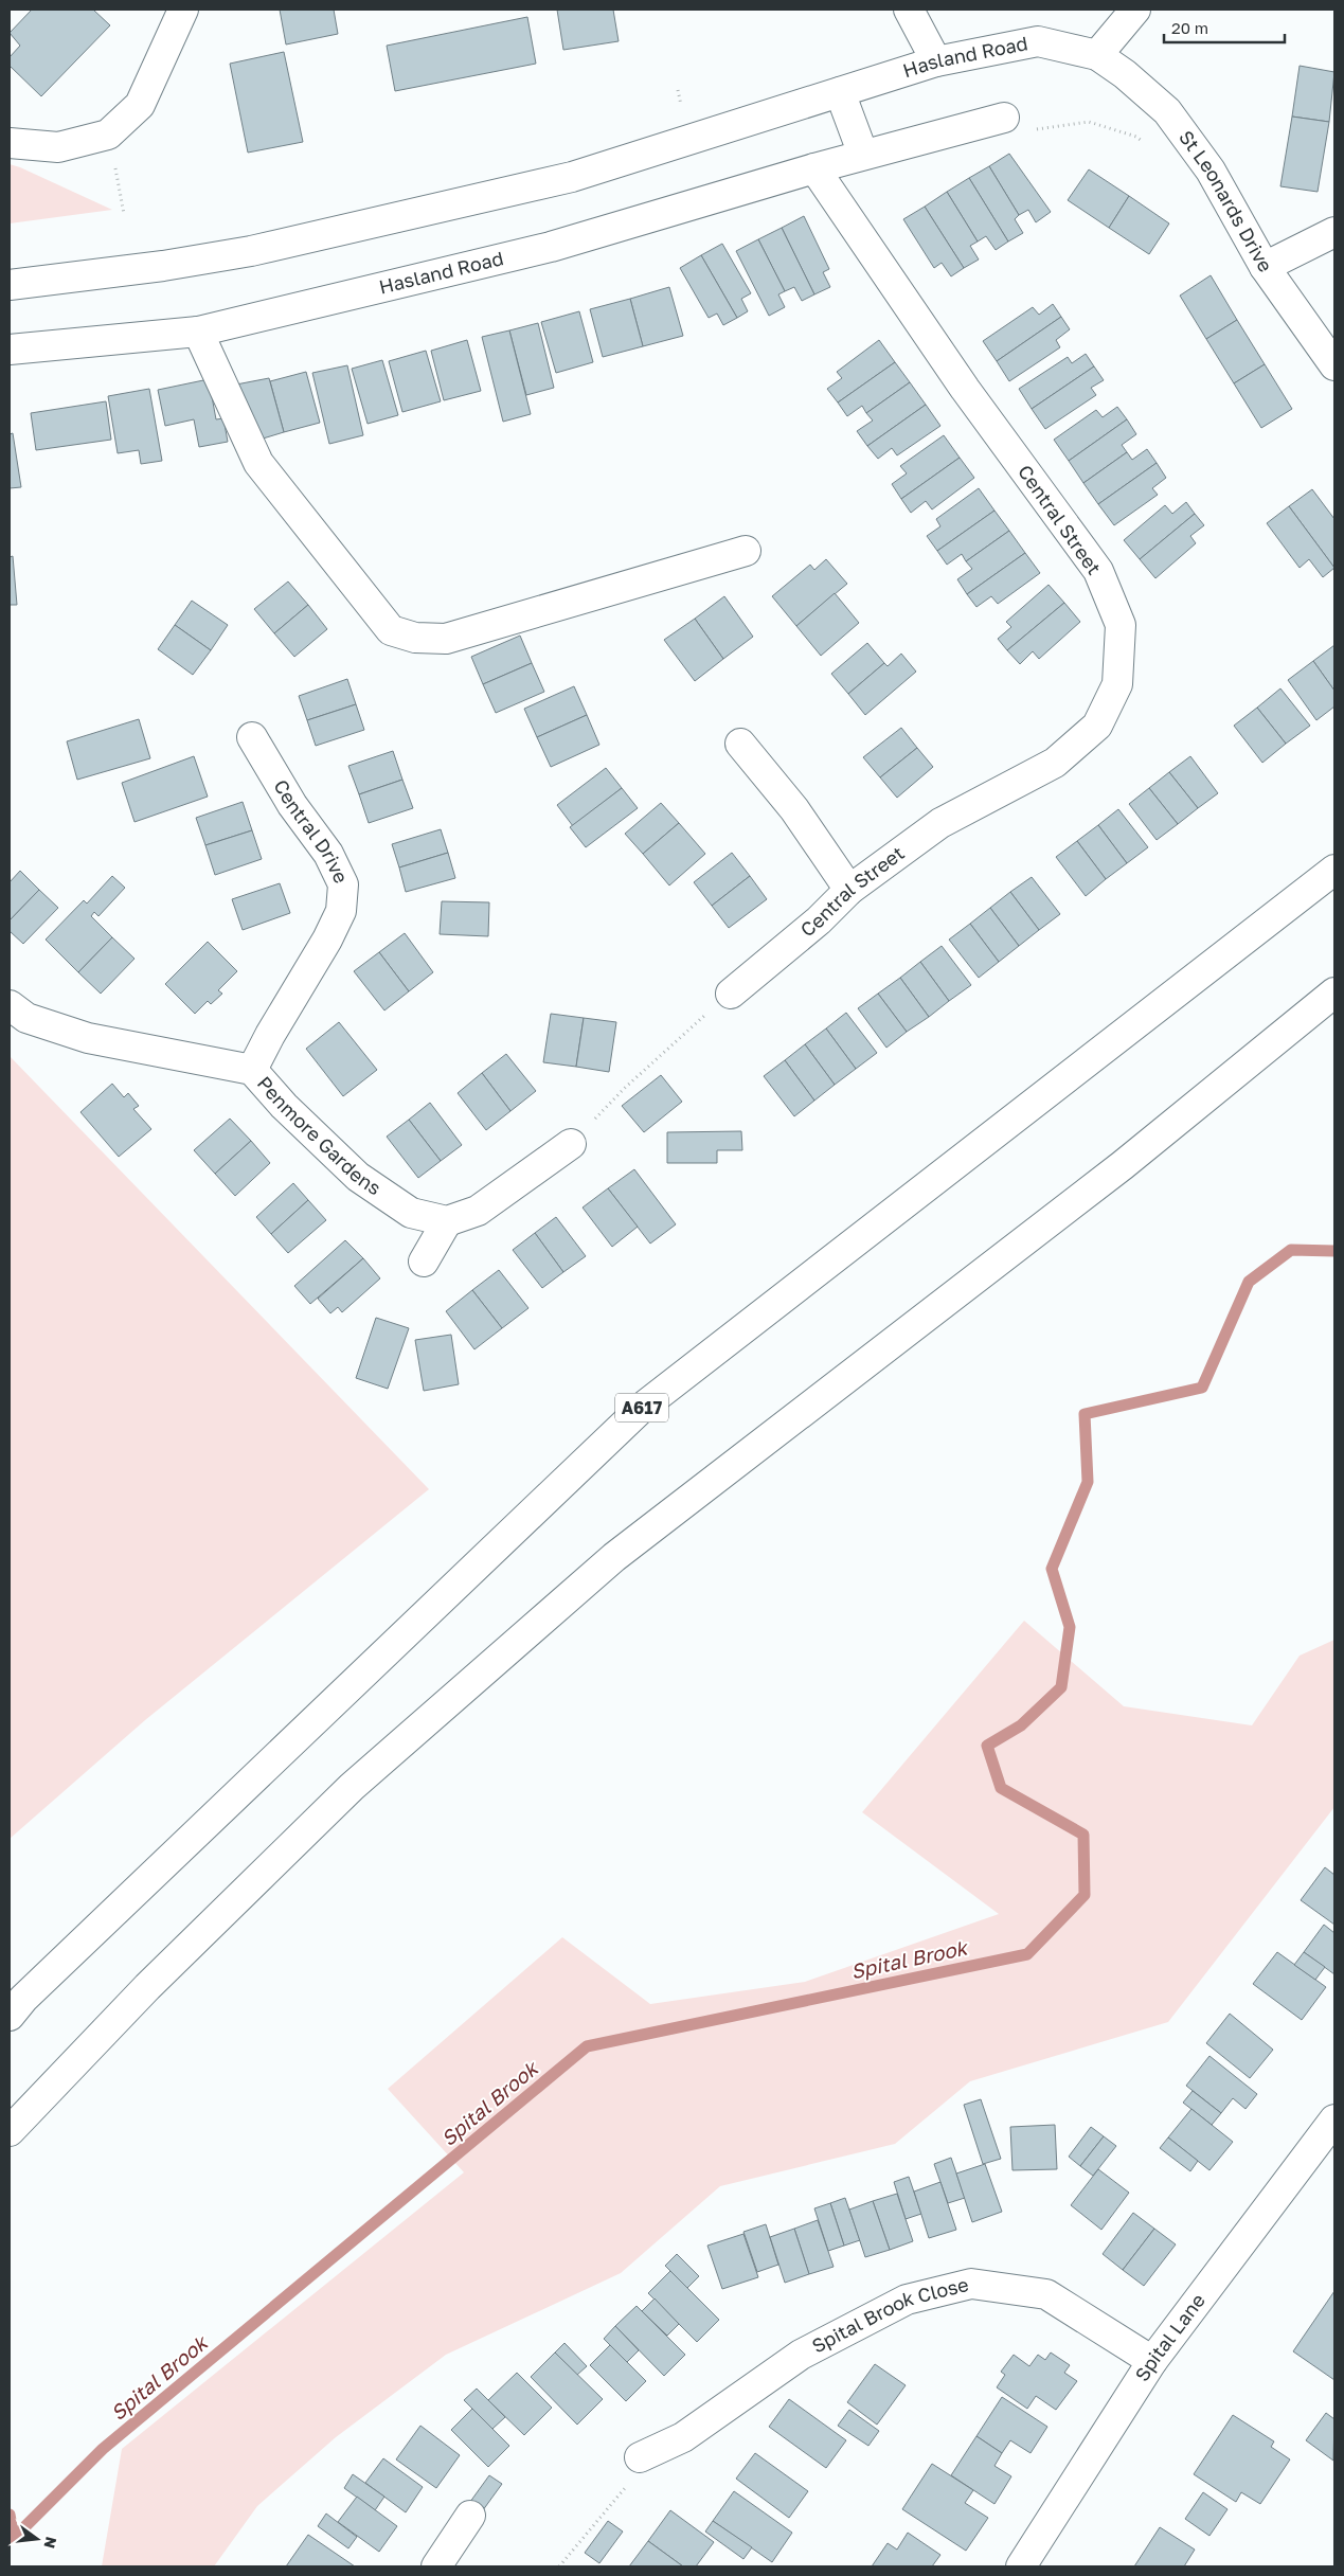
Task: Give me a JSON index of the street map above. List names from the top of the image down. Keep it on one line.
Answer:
{"streets":{"main road":["Hasland Road","St Leonards Drive","Central Street","Central Drive","Penmore Gardens","A617","Spital Brook Close","Spital Lane"]},"crossings":[["Hasland Road","St Leonards Drive"],["Hasland Road","Central Street"],["Central Drive","Penmore Gardens"],["Spital Brook Close","Spital Lane"]],"water":["Spital Brook"],"scale_bar":"20 m","north":"right"}
